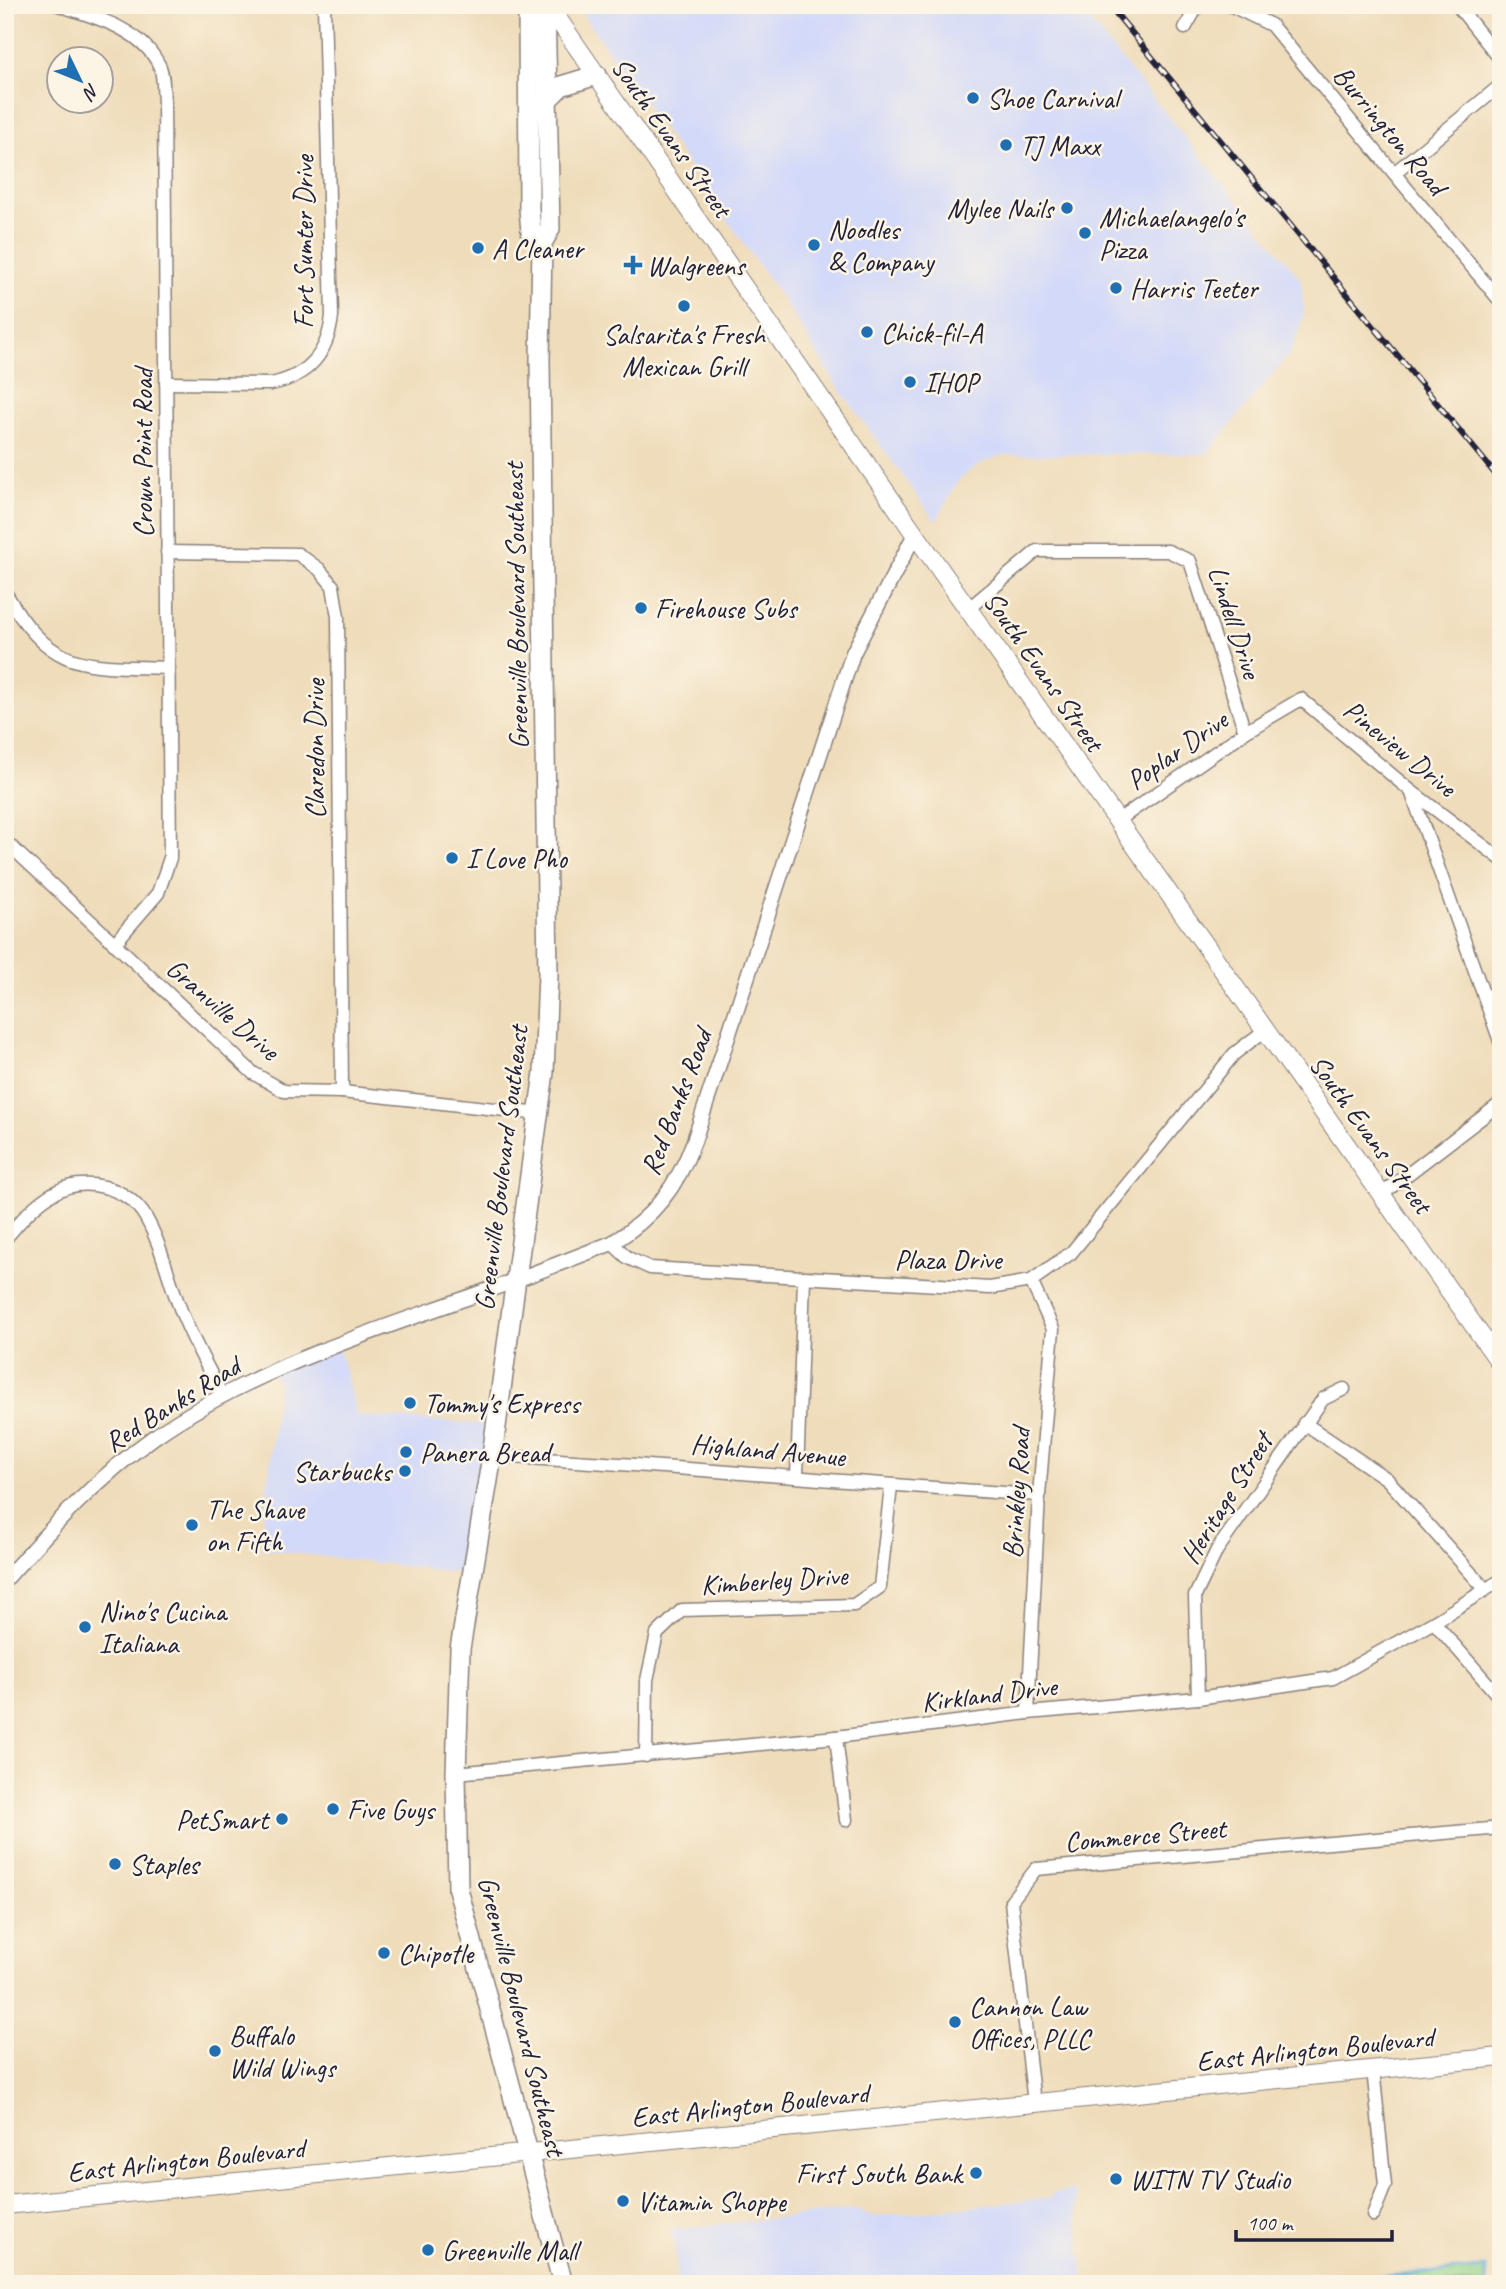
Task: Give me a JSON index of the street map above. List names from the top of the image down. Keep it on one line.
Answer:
{"streets":{"highway":["Greenville Boulevard Southeast"],"main road":["South Evans Street","East Arlington Boulevard"],"street":["Burrington Road","Fort Sumter Drive","Crown Point Road","Lindell Drive","Pineview Drive","Claredon Drive","Poplar Drive","Granville Drive","Red Banks Road","Plaza Drive","Highland Avenue","Brinkley Road","Heritage Street","Kimberley Drive","Kirkland Drive","Commerce Street"]},"crossings":[["South Evans Street","Lindell Drive"],["South Evans Street","Poplar Drive"],["South Evans Street","Red Banks Road"],["South Evans Street","Plaza Drive"],["Fort Sumter Drive","Crown Point Road"],["Crown Point Road","Claredon Drive"],["Crown Point Road","Granville Drive"],["Greenville Boulevard Southeast","Granville Drive"],["Greenville Boulevard Southeast","Red Banks Road"],["Greenville Boulevard Southeast","Highland Avenue"],["Greenville Boulevard Southeast","Kirkland Drive"],["Greenville Boulevard Southeast","East Arlington Boulevard"],["Lindell Drive","Poplar Drive"],["Pineview Drive","Poplar Drive"],["Claredon Drive","Granville Drive"],["Red Banks Road","Plaza Drive"],["Plaza Drive","Brinkley Road"],["Highland Avenue","Brinkley Road"],["Highland Avenue","Kimberley Drive"],["Brinkley Road","Kirkland Drive"],["Heritage Street","Kirkland Drive"],["Kimberley Drive","Kirkland Drive"],["Commerce Street","East Arlington Boulevard"]],"places":{"other":["Shoe Carnival","TJ Maxx","Mylee Nails","Michaelangelo's Pizza","Noodles & Company","A Cleaner","Harris Teeter","Salsarita's Fresh Mexican Grill","Chick-fil-A","IHOP","Firehouse Subs","I Love Pho","Tommy's Express","Panera Bread","Starbucks","The Shave on Fifth","Nino's Cucina Italiana","Five Guys","PetSmart","Staples","Chipotle","Cannon Law Offices, PLLC","Buffalo Wild Wings","First South Bank","WITN TV Studio","Vitamin Shoppe","Greenville Mall"],"health":["Walgreens"]},"scale_bar":"100 m","north":"bottom right"}
